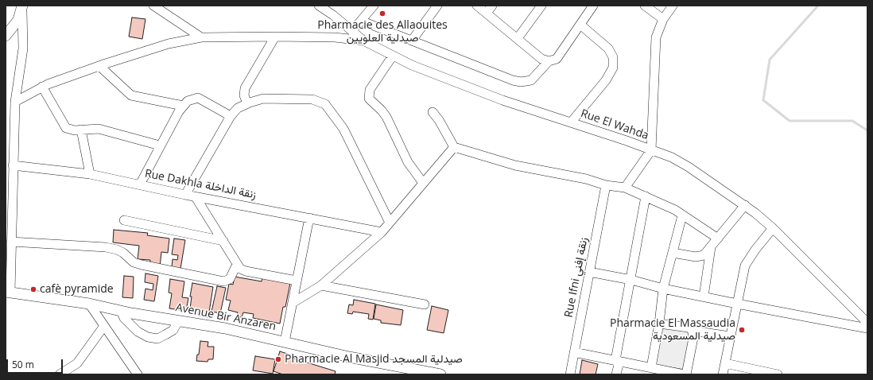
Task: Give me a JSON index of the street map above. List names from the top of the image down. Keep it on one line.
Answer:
{"streets":{"main road":["Avenue Bir Anzaren"],"street":["Rue El Wahda","Rue Dakhla زنقة الداخلة","Rue Ifni زنقة إفني"]},"places":["Pharmacie des Allaouites صيدلية العلويين","cafè pyramide","Pharmacie El Massaudia صيدلية المسعودية","Pharmacie Al Masjid صيدلية المسجد"],"scale_bar":"50 m"}
